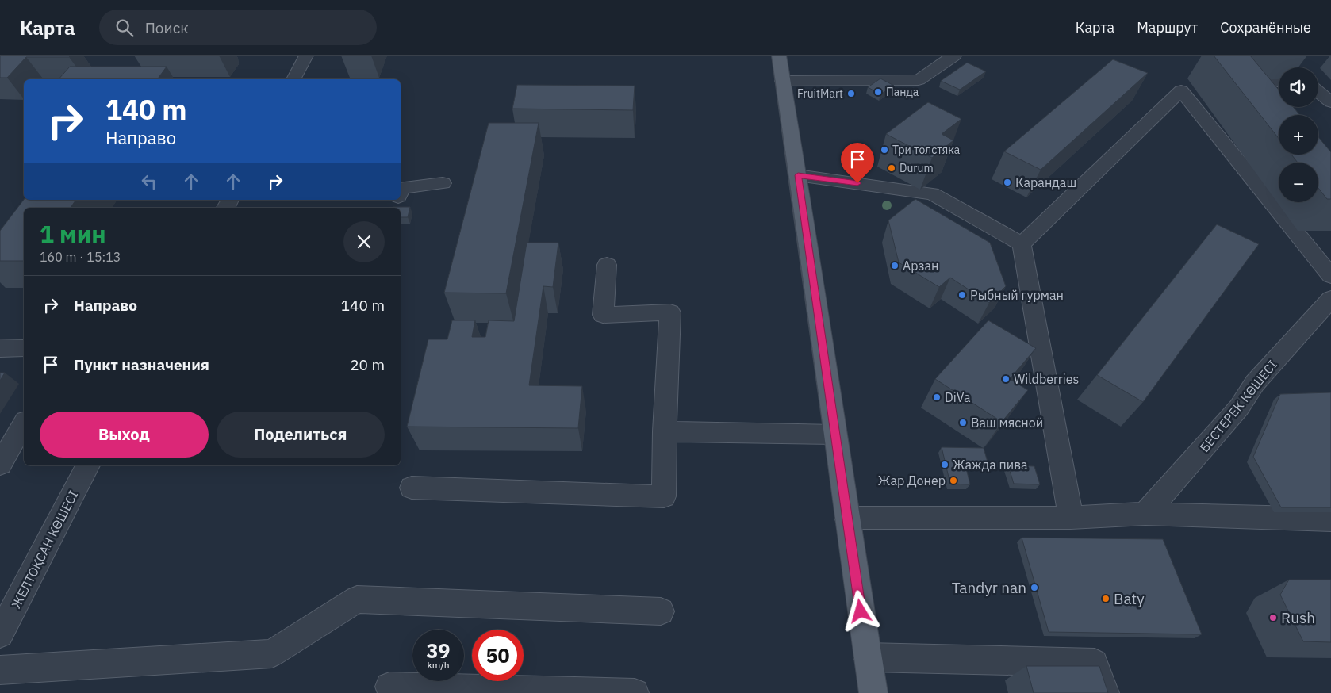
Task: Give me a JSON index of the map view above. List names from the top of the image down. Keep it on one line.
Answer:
{"streets":{"street":["БЕСТЕРЕК КӨШЕСІ","ЖЕЛТОҚСАН КӨШЕСІ"]},"places":["Панда","FruitMart","Три толстяка","Durum","Карандаш","Арзан","Рыбный гурман","Wildberries","DiVa","Ваш мясной","Жажда пива","Жар Донер","Tandyr nan","Baty","Rush"],"page":{"header":"Карта","search":"Поиск","nav":["Карта","Маршрут","Сохранённые"],"map_buttons":["+","−"],"turn":["140 m","Направо"],"heading":["1 мин","160 m · 15:13"],"list":[{"name":"Направо","value":"140 m"},{"name":"Пункт назначения","value":"20 m"}],"buttons":["Выход","Поделиться"],"speed":"39 km/h","limit":"50"}}
